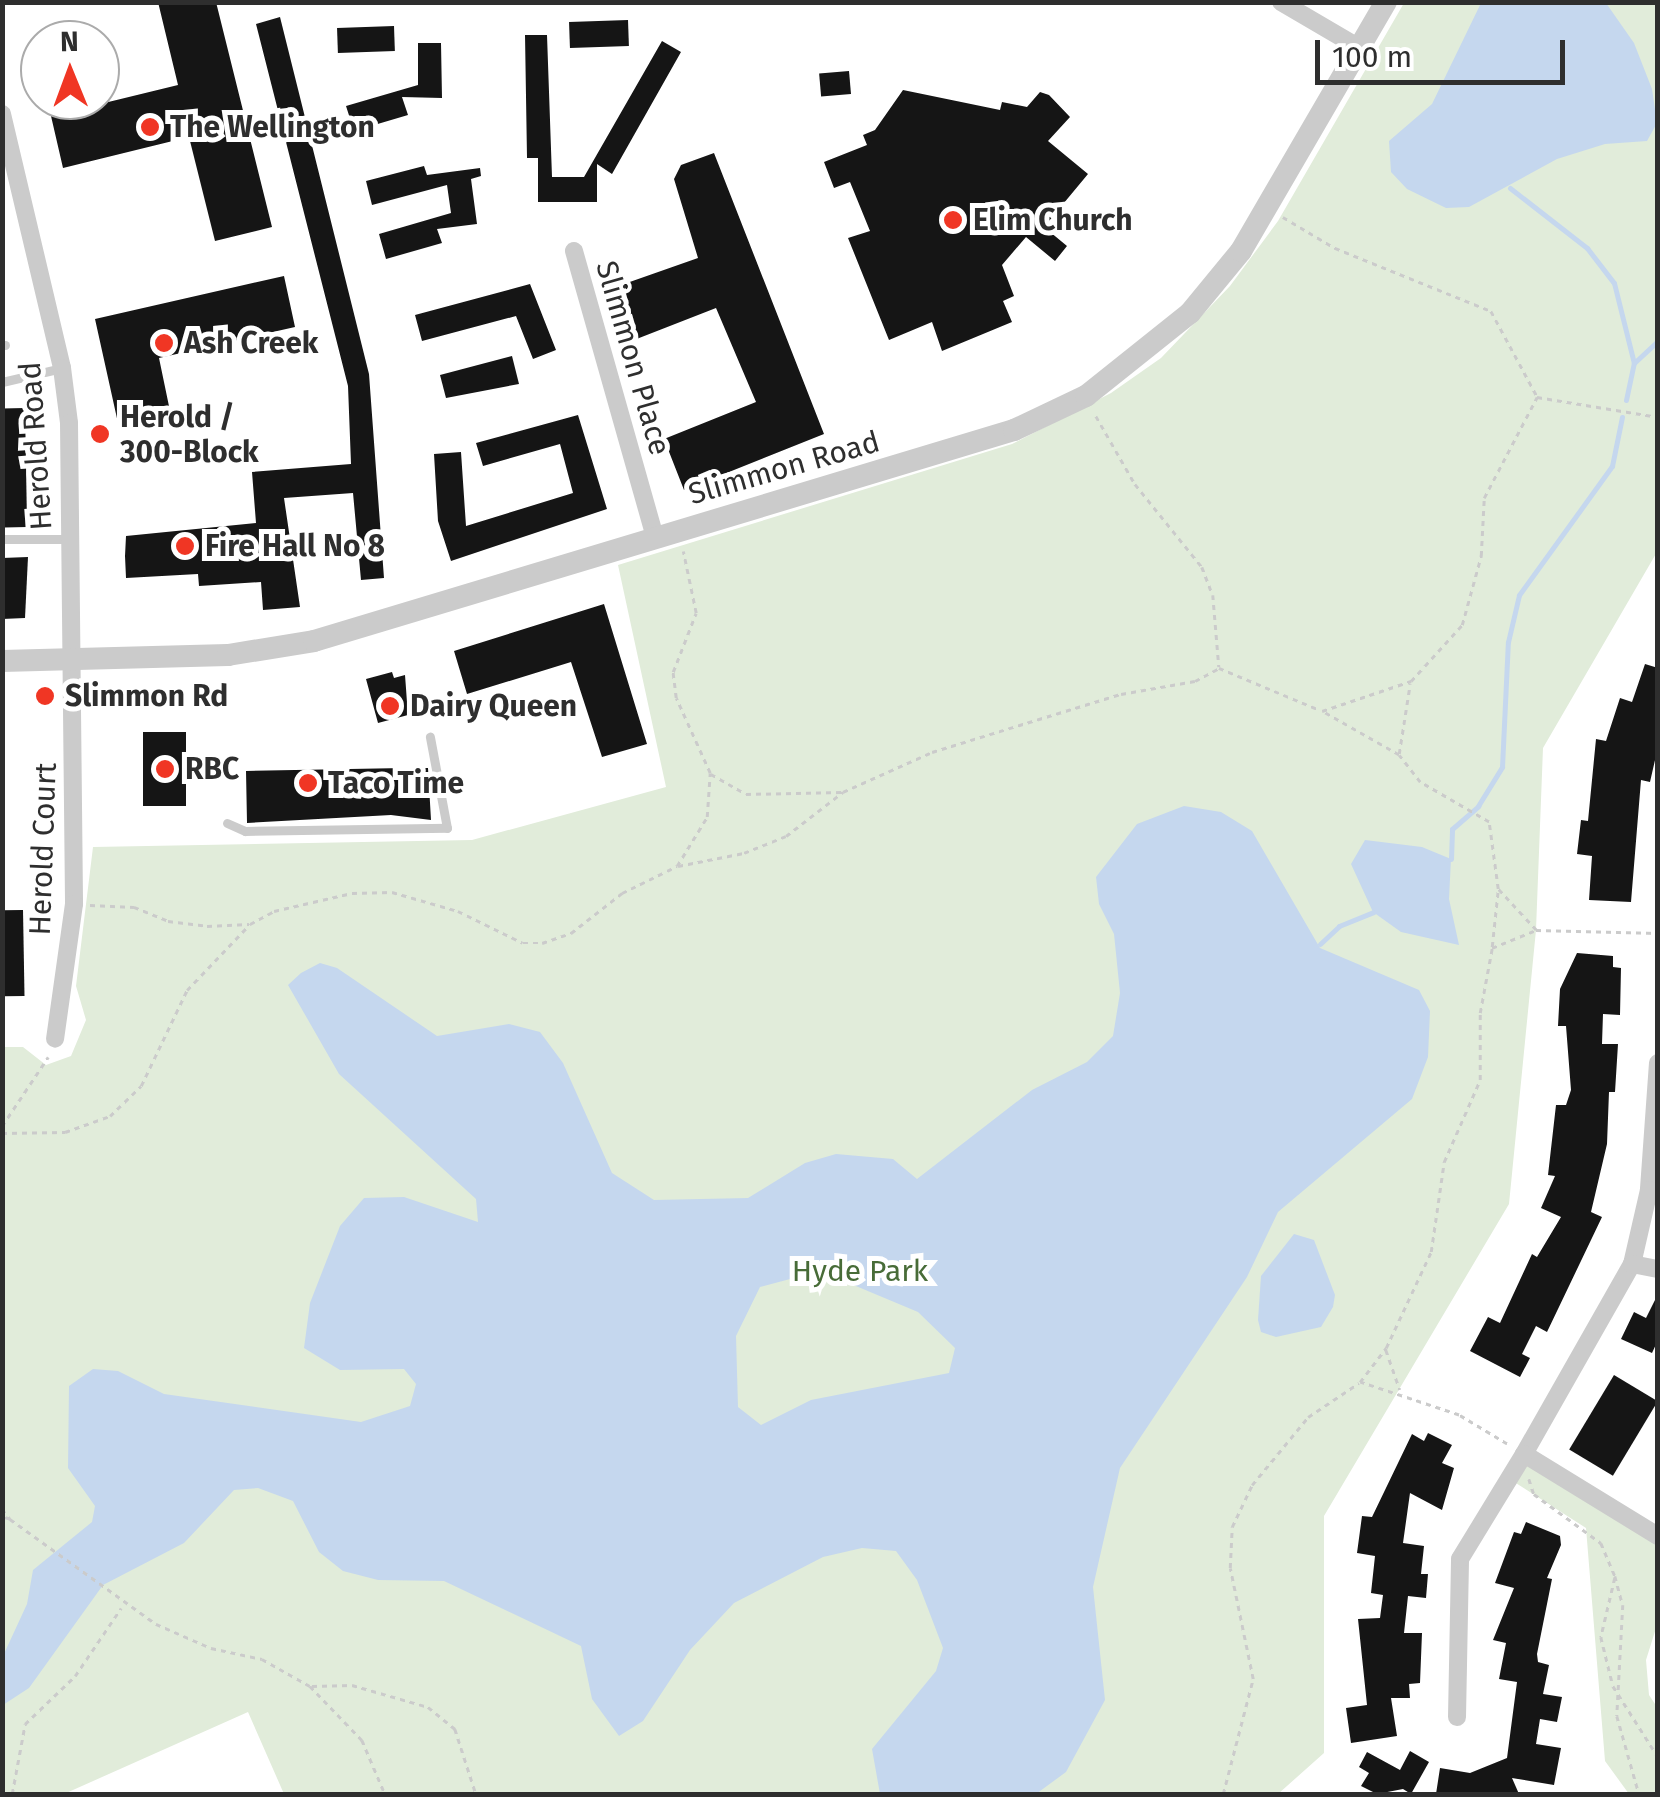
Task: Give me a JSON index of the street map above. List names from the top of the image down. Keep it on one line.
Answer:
{"streets":{"street":["Slimmon Place","Herold Road","Slimmon Road","Herold Court"]},"crossings":[["Slimmon Place","Slimmon Road"],["Herold Road","Slimmon Road"],["Herold Road","Herold Court"],["Slimmon Road","Herold Court"]],"parks":["Hyde Park"],"places":["The Wellington","Elim Church","Ash Creek","Herold / 300-Block","Fire Hall No 8","Slimmon Rd","Dairy Queen","RBC","Taco Time"],"scale_bar":"100 m","north":"top"}
